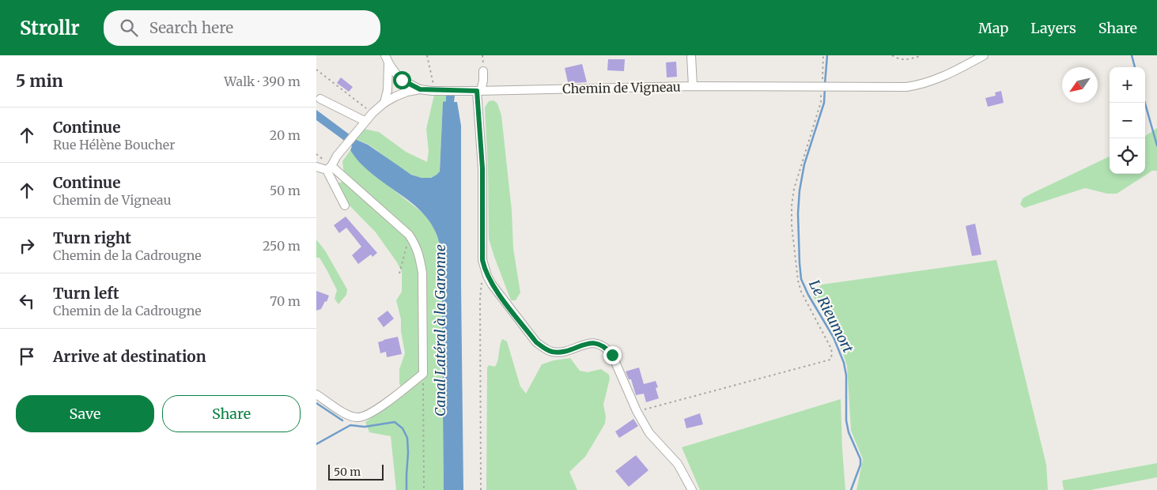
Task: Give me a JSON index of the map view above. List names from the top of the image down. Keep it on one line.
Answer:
{"streets":{"street":["Chemin de Vigneau"]},"water":["Le Rieumort","Canal Latéral à la Garonne"],"scale_bar":"50 m","north":"bottom left","page":{"header":"Strollr","search":"Search here","nav":["Map","Layers","Share"],"heading":["5 min","Walk · 390 m"],"map_buttons":["+","−"],"list":[["Continue","Rue Hélène Boucher","20 m"],["Continue","Chemin de Vigneau","50 m"],["Turn right","Chemin de la Cadrougne","250 m"],["Turn left","Chemin de la Cadrougne","70 m"],"Arrive at destination"],"buttons":["Save","Share"],"scale":"50 m"}}
